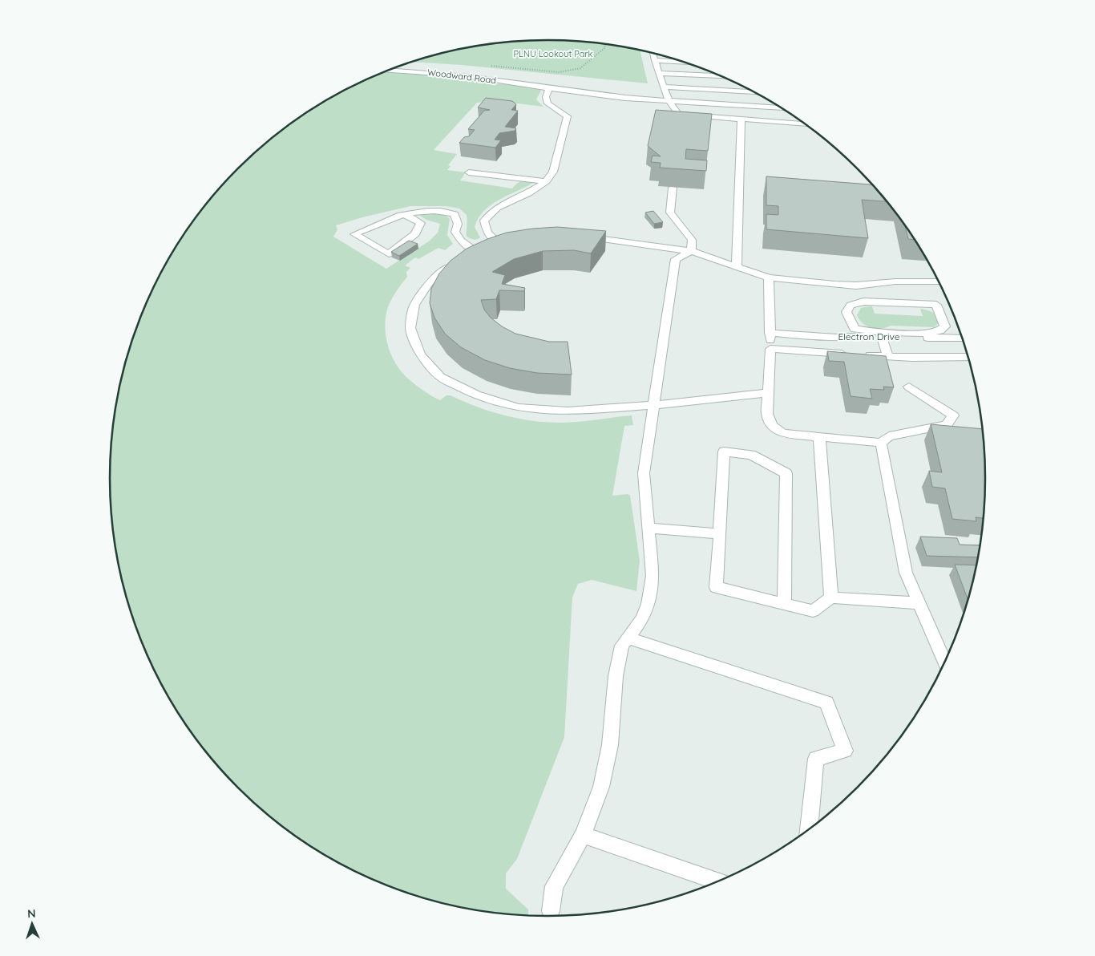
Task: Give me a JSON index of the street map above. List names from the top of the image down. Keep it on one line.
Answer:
{"streets":{"street":["Woodward Road","Electron Drive"]},"parks":["PLNU Lookout Park"],"north":"top"}
